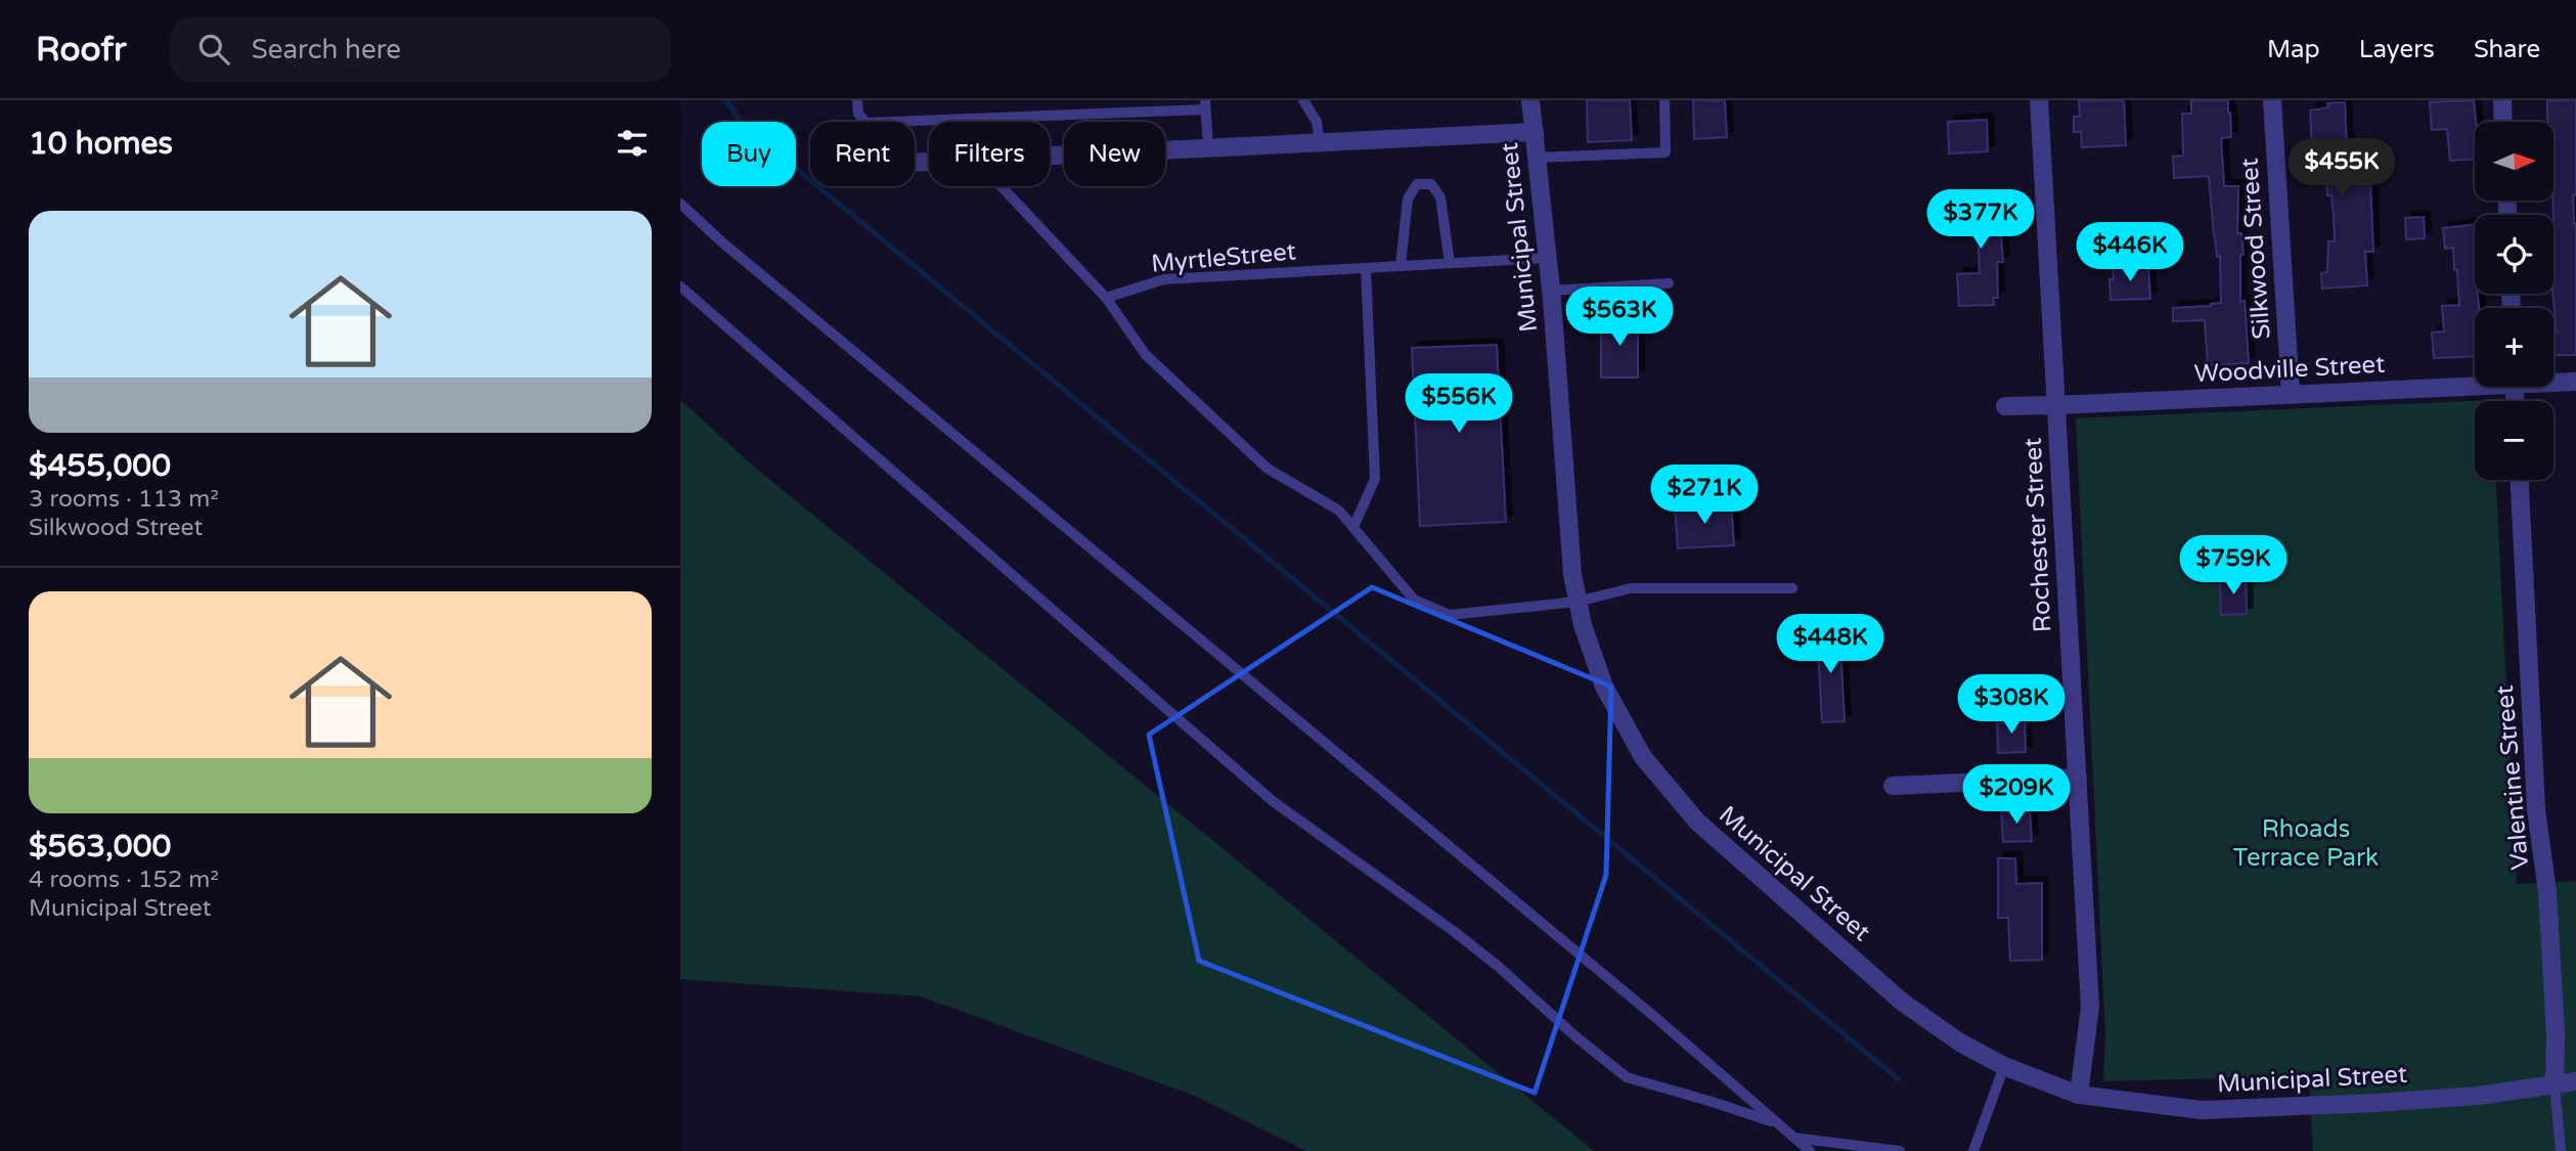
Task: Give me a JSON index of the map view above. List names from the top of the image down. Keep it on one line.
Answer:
{"streets":{"street":["Municipal Street","Silkwood Street","Woodville Street","Rochester Street","Valentine Street"],"lane":["MyrtleStreet"]},"crossings":[["Municipal Street","MyrtleStreet"],["Municipal Street","Rochester Street"],["Municipal Street","Valentine Street"],["Silkwood Street","Woodville Street"],["Woodville Street","Rochester Street"]],"parks":["Rhoads Terrace Park"],"north":"right","page":{"header":"Roofr","search":"Search here","nav":["Map","Layers","Share"],"heading":"10 homes","map_buttons":["+","−"],"chip":["Buy","Rent","Filters","New"],"price":["$455K","$377K","$446K","$563K","$556K","$271K","$759K","$448K","$308K","$209K"],"list":[{"name":"$455,000","note":"3 rooms · 113 m² · Silkwood Street"},{"name":"$563,000","note":"4 rooms · 152 m² · Municipal Street"}]}}
